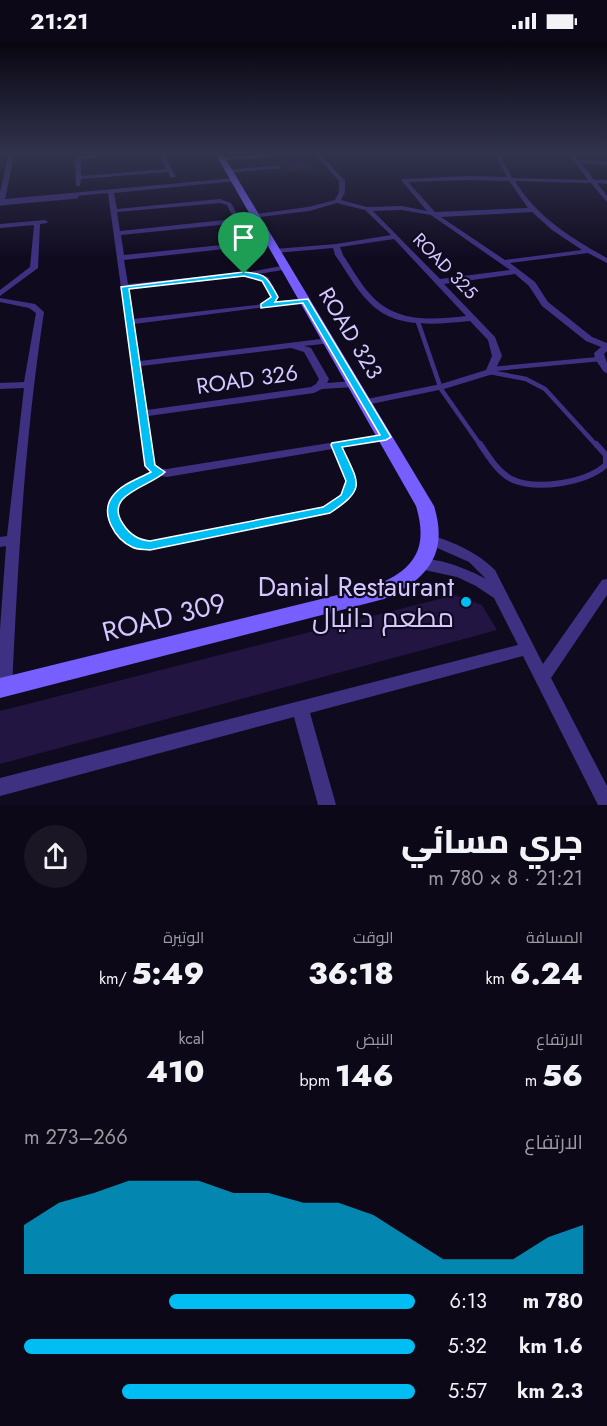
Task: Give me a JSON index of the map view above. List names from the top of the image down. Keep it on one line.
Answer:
{"streets":{"street":["ROAD 325","ROAD 323","ROAD 326","ROAD 309"]},"places":["Danial Restaurant مطعم دانيال"],"page":{"status":"21:21","heading":["جري مسائي","21:21 · 8 × 780 m"],"stats":[["المسافة","6.24 km"],["الوقت","36:18"],["الوتيرة","5:49 /km"],["الارتفاع","56 m"],["النبض","146 bpm"],["kcal","410"]],"chart":["الارتفاع","266–273 m"],"list":[{"name":"780 m","note":"6:13"},{"name":"1.6 km","note":"5:32"},{"name":"2.3 km","note":"5:57"}]}}
